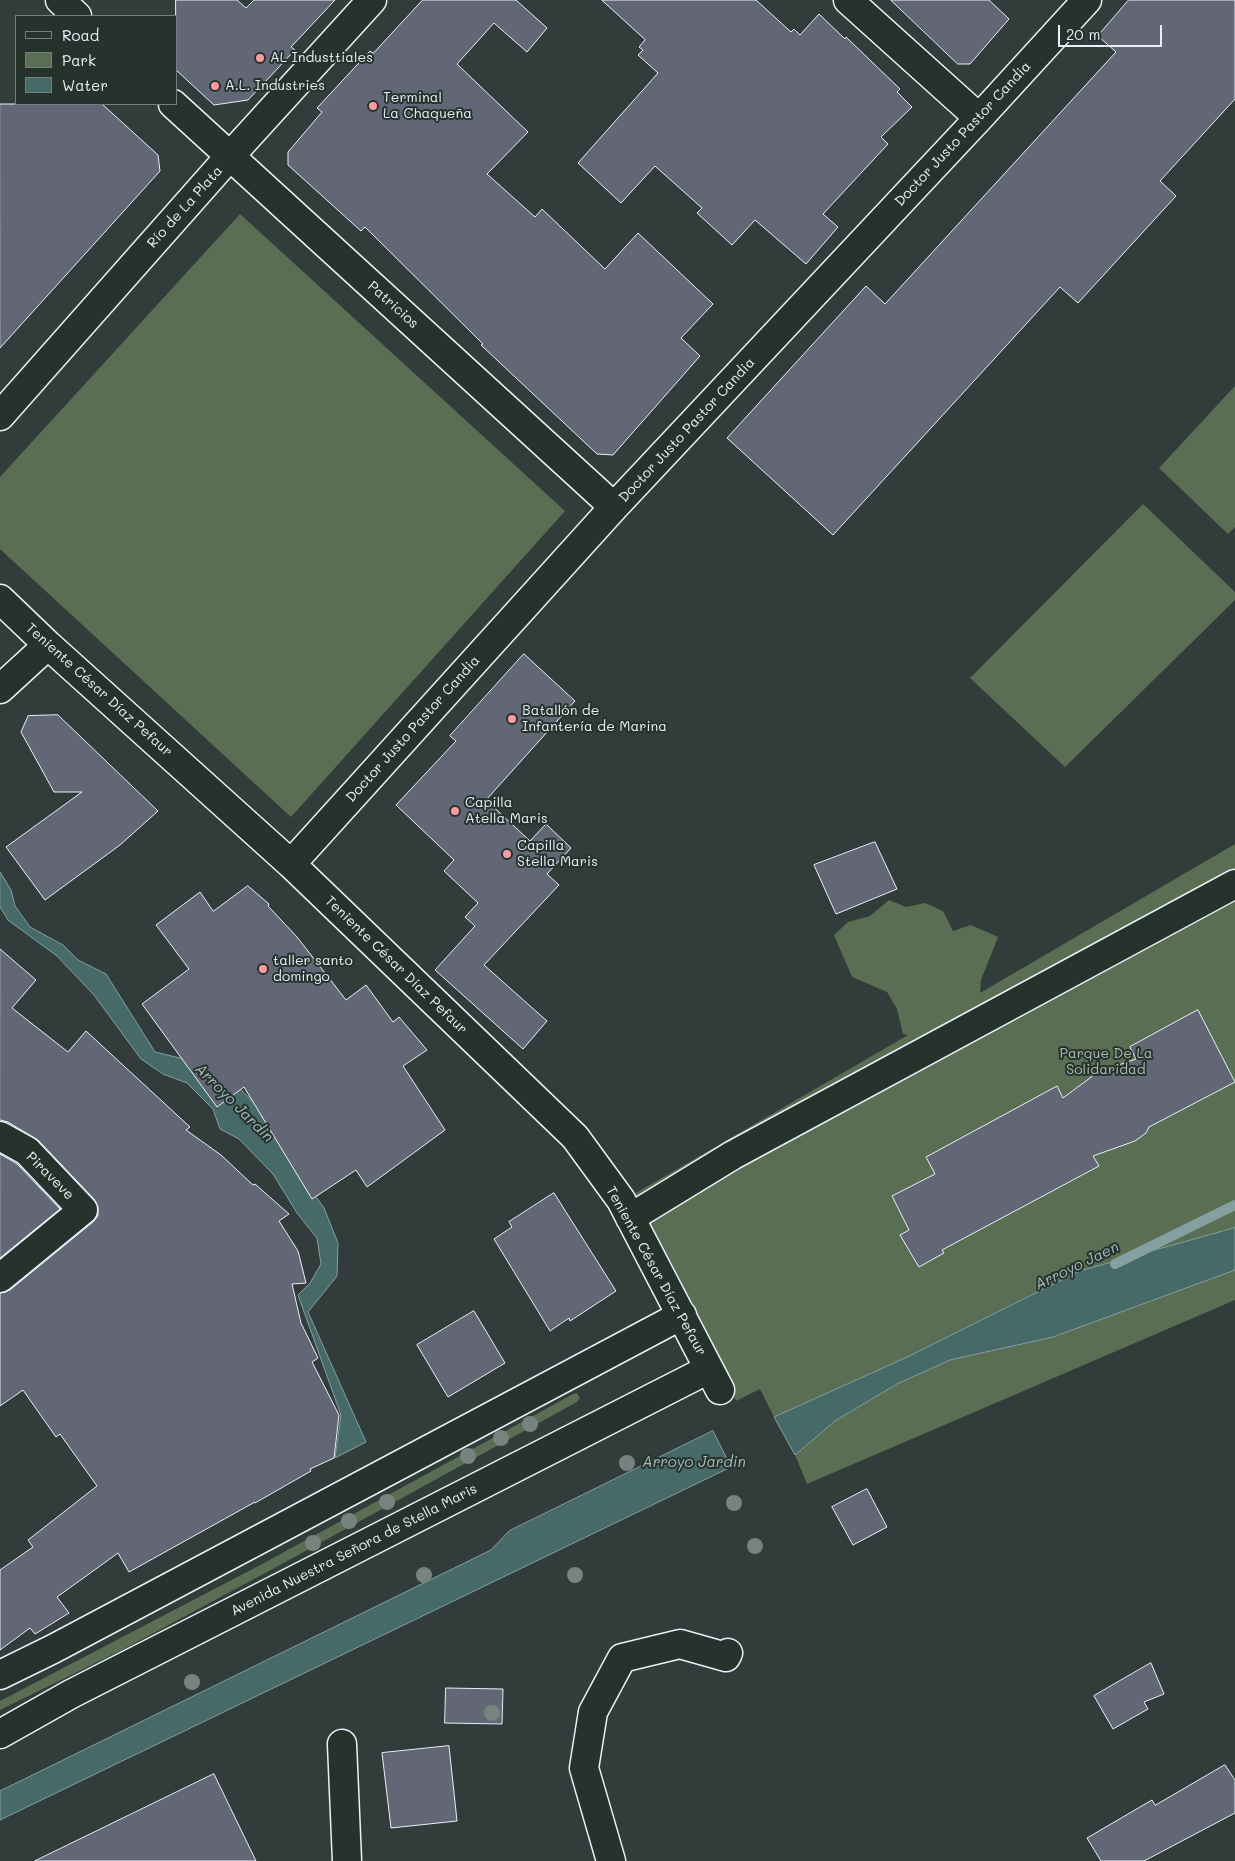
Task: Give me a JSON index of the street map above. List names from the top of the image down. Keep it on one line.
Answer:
{"streets":{"street":["Doctor Justo Pastor Candia","Río de La Plata","Patricios","Teniente César Díaz Pefaur","Piraveve","Avenida Nuestra Señora de Stella Maris"]},"crossings":[["Doctor Justo Pastor Candia","Patricios"],["Doctor Justo Pastor Candia","Teniente César Díaz Pefaur"],["Río de La Plata","Patricios"],["Teniente César Díaz Pefaur","Avenida Nuestra Señora de Stella Maris"]],"water":["Arroyo Jardin","Arroyo Jaen"],"parks":["Parque De La Solidaridad"],"places":["AL Industtiales","A.L. Industries","Terminal La Chaqueña","Batallón de Infantería de Marina","Capilla Atella Maris","Capilla Stella Maris","taller santo domingo"],"legend":["Road","Park","Water"],"scale_bar":"20 m"}
